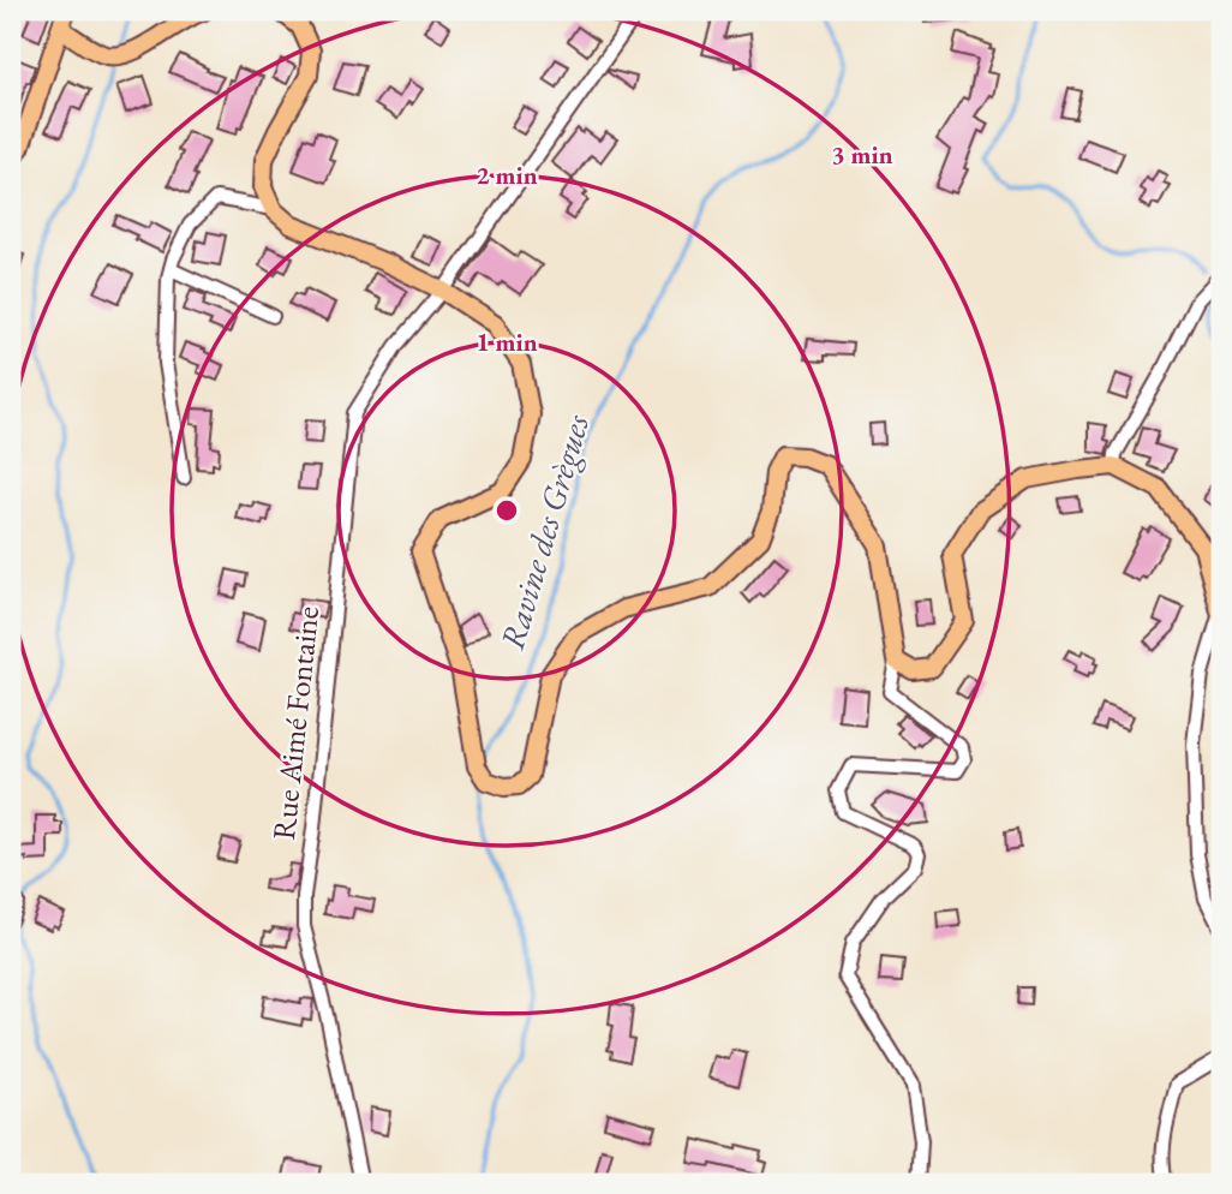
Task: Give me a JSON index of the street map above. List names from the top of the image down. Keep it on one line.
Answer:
{"streets":{"street":["Rue Aimé Fontaine"]},"water":["Ravine des Grègues"],"rings":["3 min","2 min","1 min"]}
